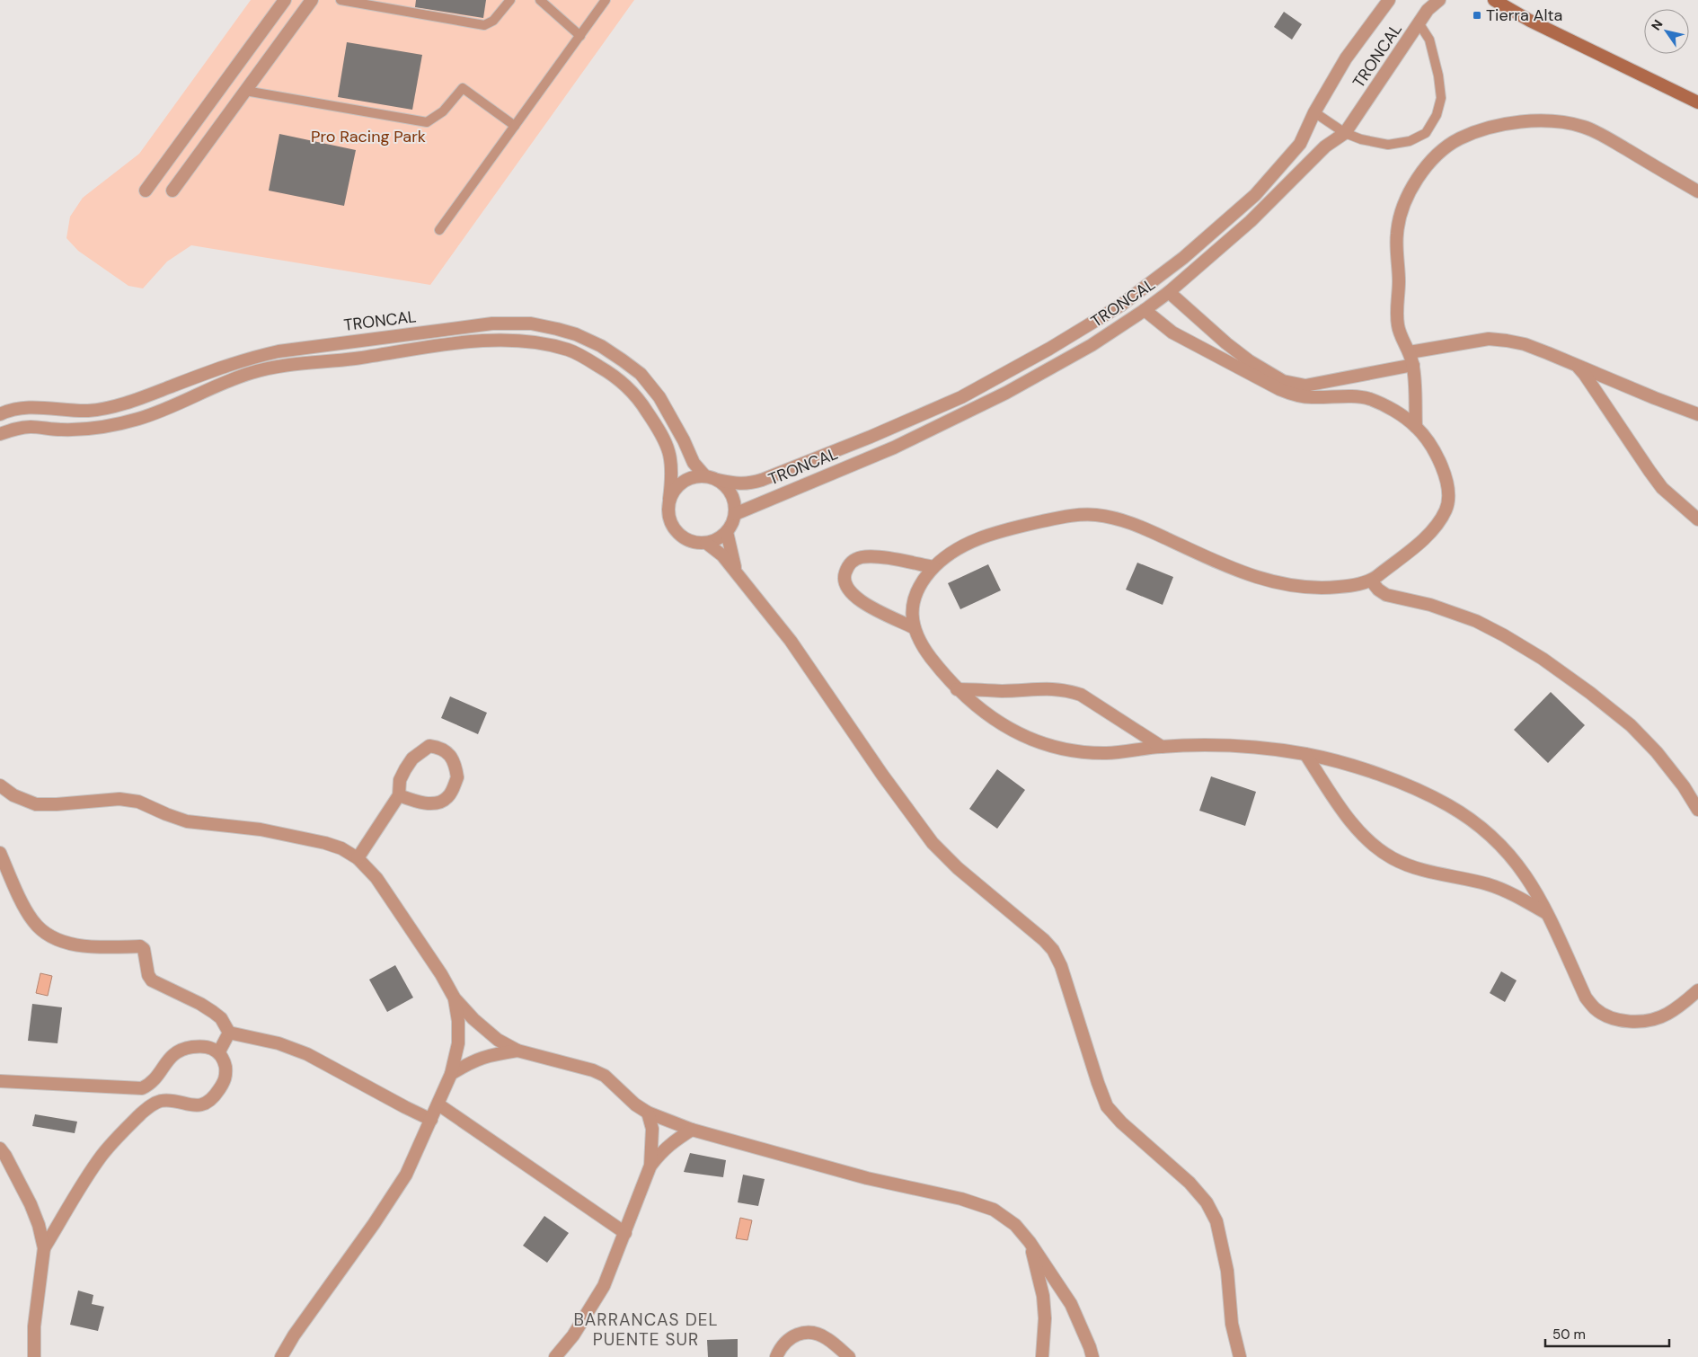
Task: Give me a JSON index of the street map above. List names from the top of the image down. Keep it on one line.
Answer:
{"streets":{"street":["TRONCAL"]},"districts":["BARRANCAS DEL PUENTE SUR"],"parks":["Pro Racing Park"],"places":{"transit":["Tierra Alta"]},"scale_bar":"50 m","north":"top left"}
